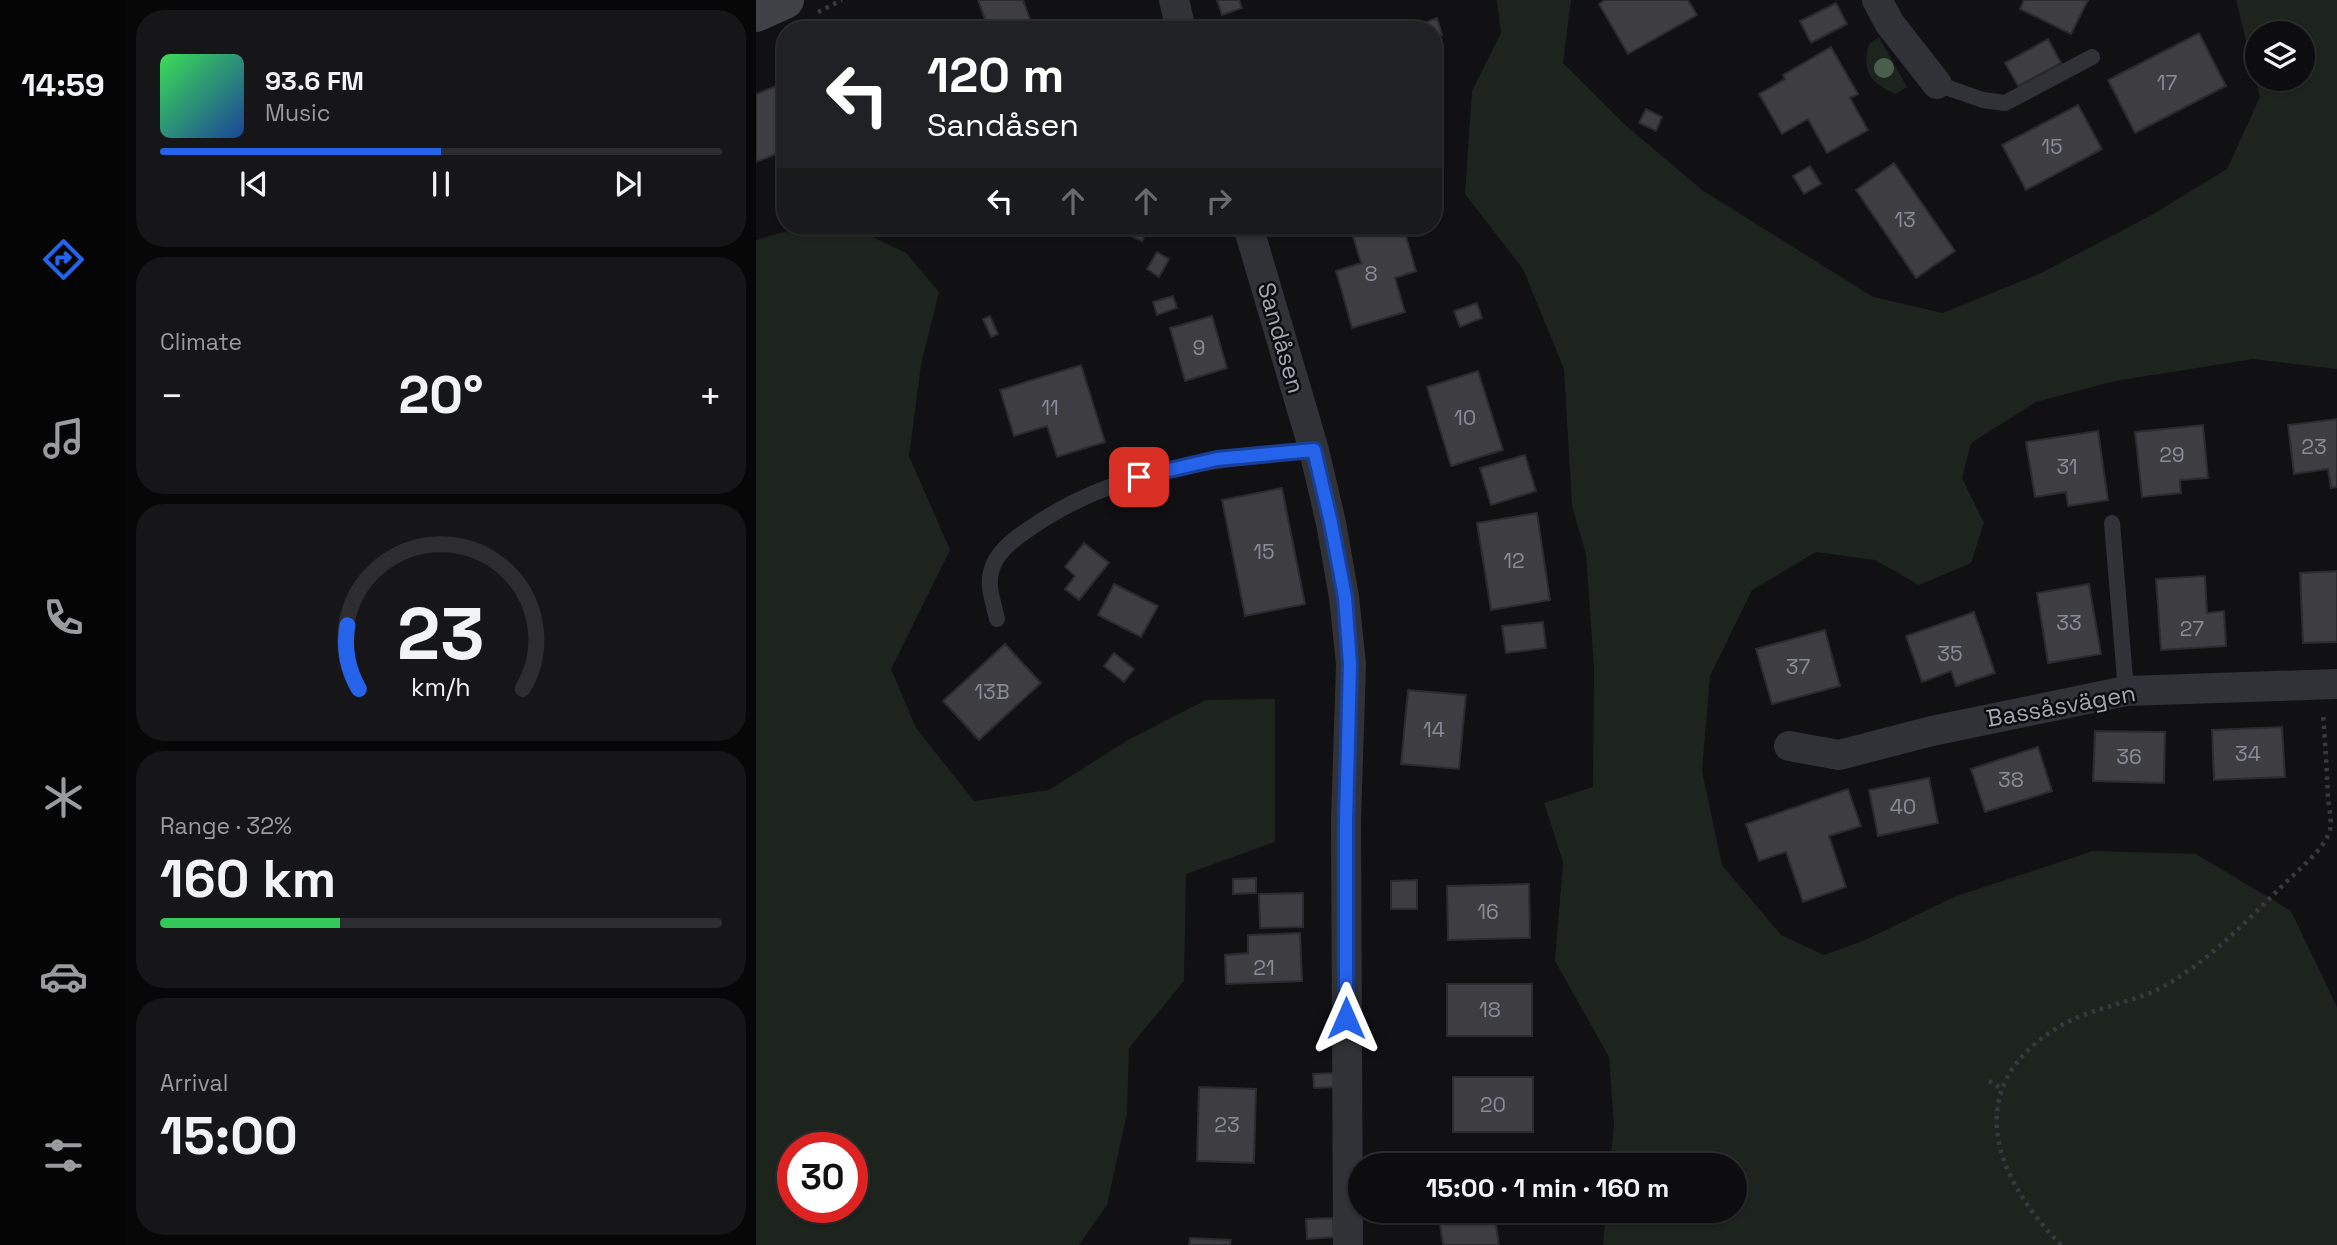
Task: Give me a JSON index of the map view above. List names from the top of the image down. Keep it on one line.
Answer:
{"streets":{"street":["Sandåsen","Bassåsvägen"]},"house_numbers":["17","15","13","8","9","11","10","23","29","31","15","12","33","27","35","37","13B","14","34","36","38","40","16","21","18","20","23"],"page":{"tabs":"14:59","turn":["120 m","Sandåsen"],"song":["93.6 FM","Music"],"tile":["Climate",["Range · 32%","160 km"],["Arrival","15:00"]],"heat":["−","20°","+"],"limit":"30","trip":"15:00 · 1 min · 160 m","gauge":["23","km/h"]}}
